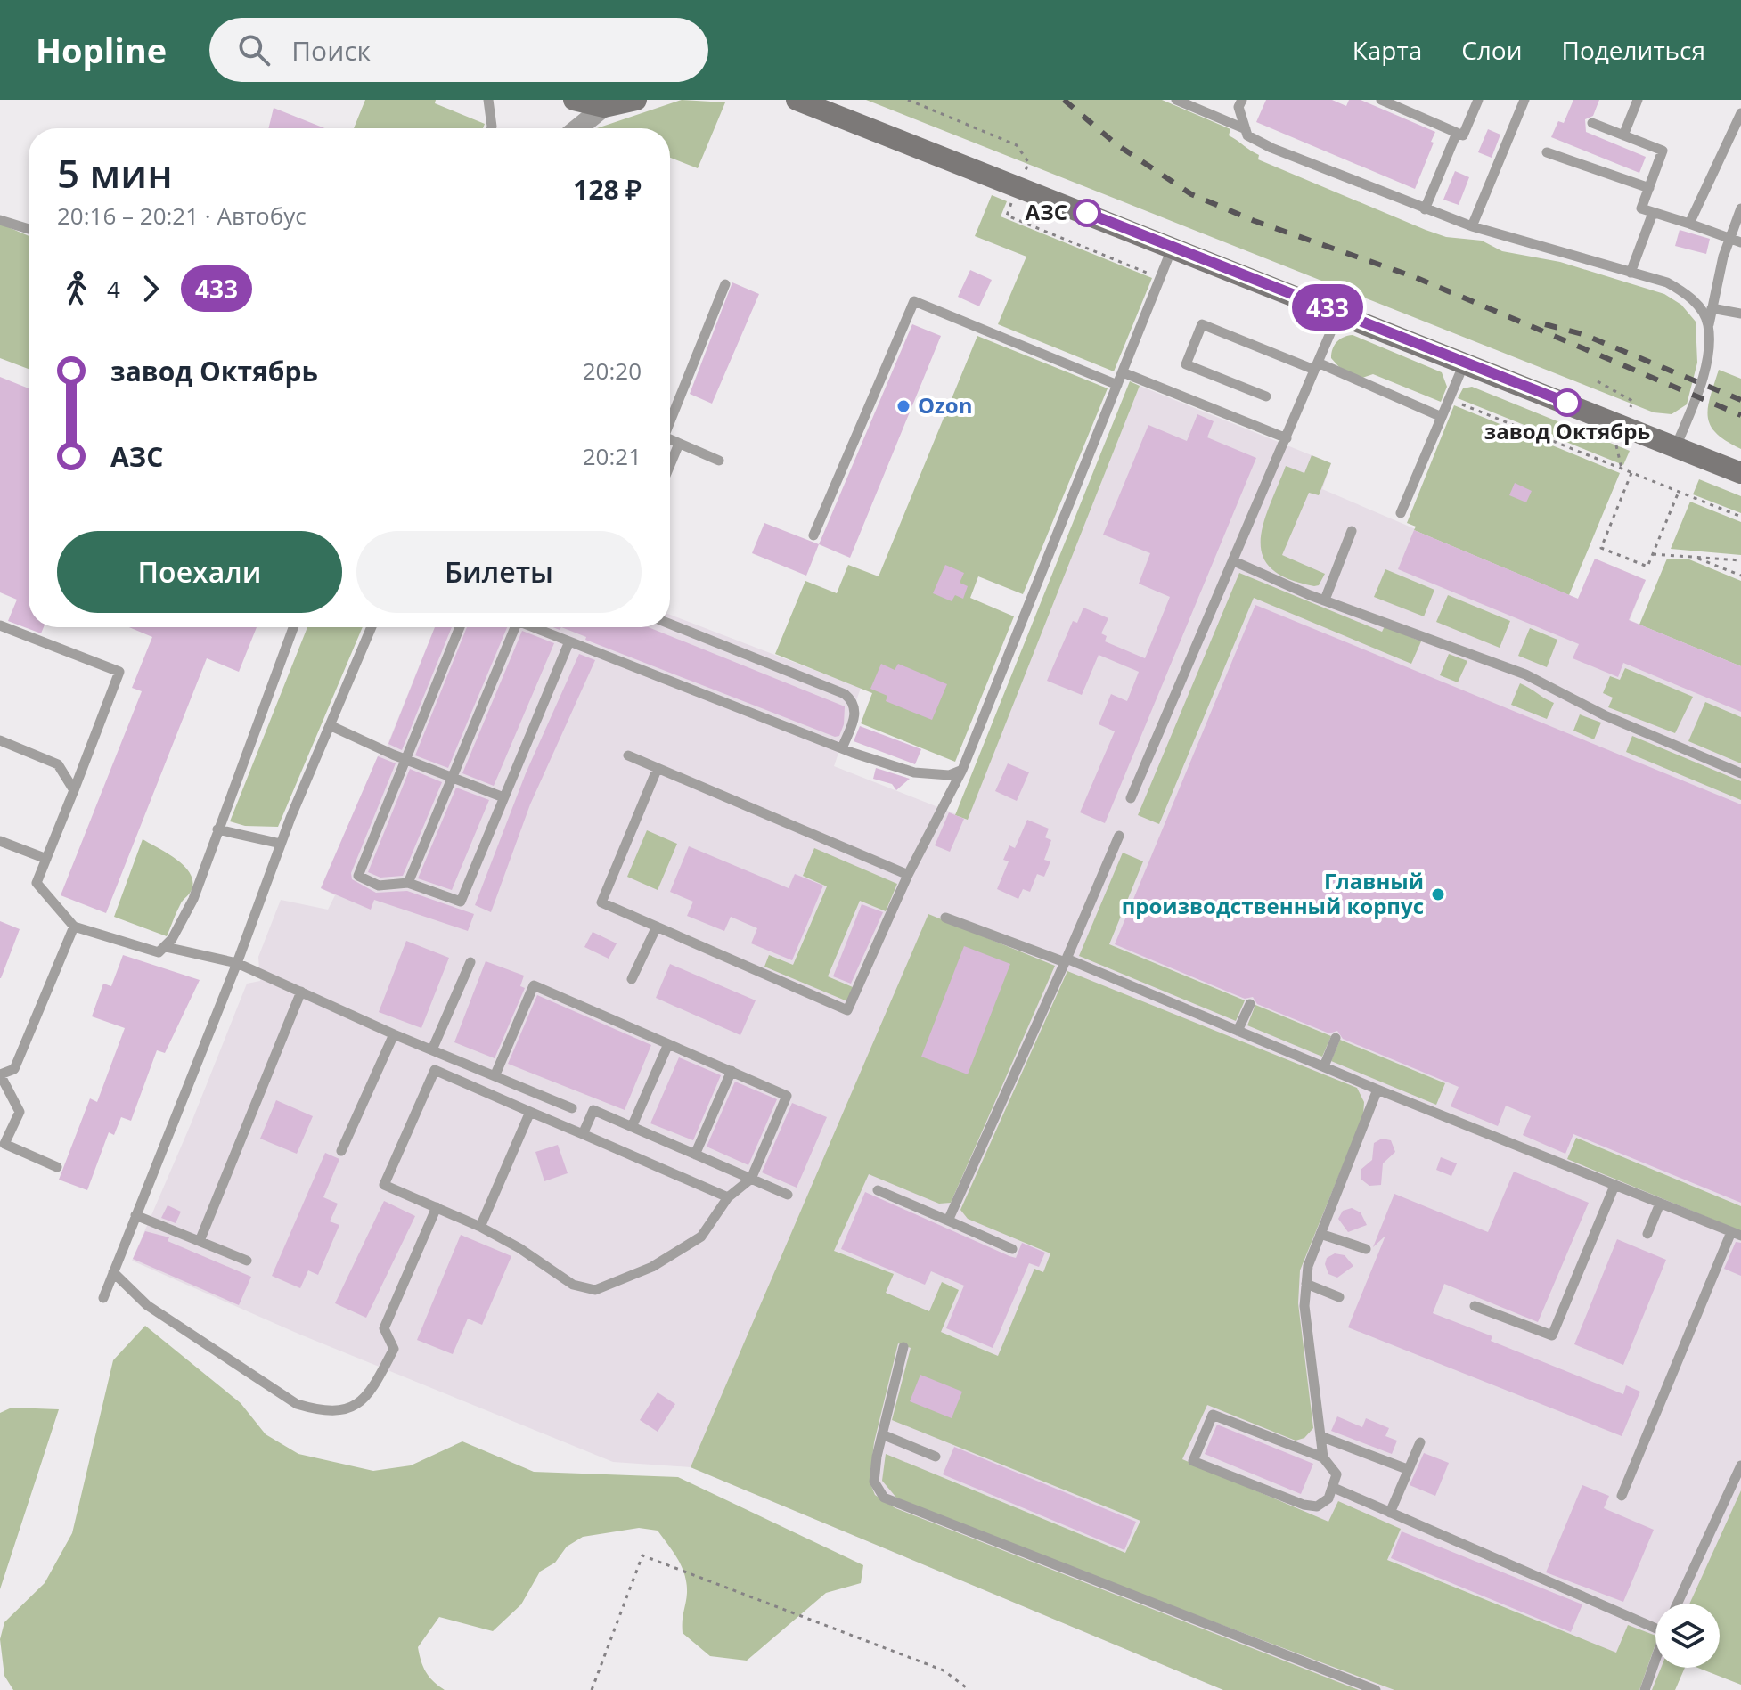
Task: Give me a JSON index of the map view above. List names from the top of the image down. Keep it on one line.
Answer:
{"places":["АЗС","завод Октябрь","Ozon","Главный производственный корпус"],"lines":["bus line 433"],"page":{"header":"Hopline","search":"Поиск","nav":["Карта","Слои","Поделиться"],"on_map":"433","heading":["5 мин","20:16 – 20:21 · Автобус","128 ₽"],"legs":["4","433"],"list":[{"name":"завод Октябрь","value":"20:20"},{"name":"АЗС","value":"20:21"}],"buttons":["Поехали","Билеты"]}}
